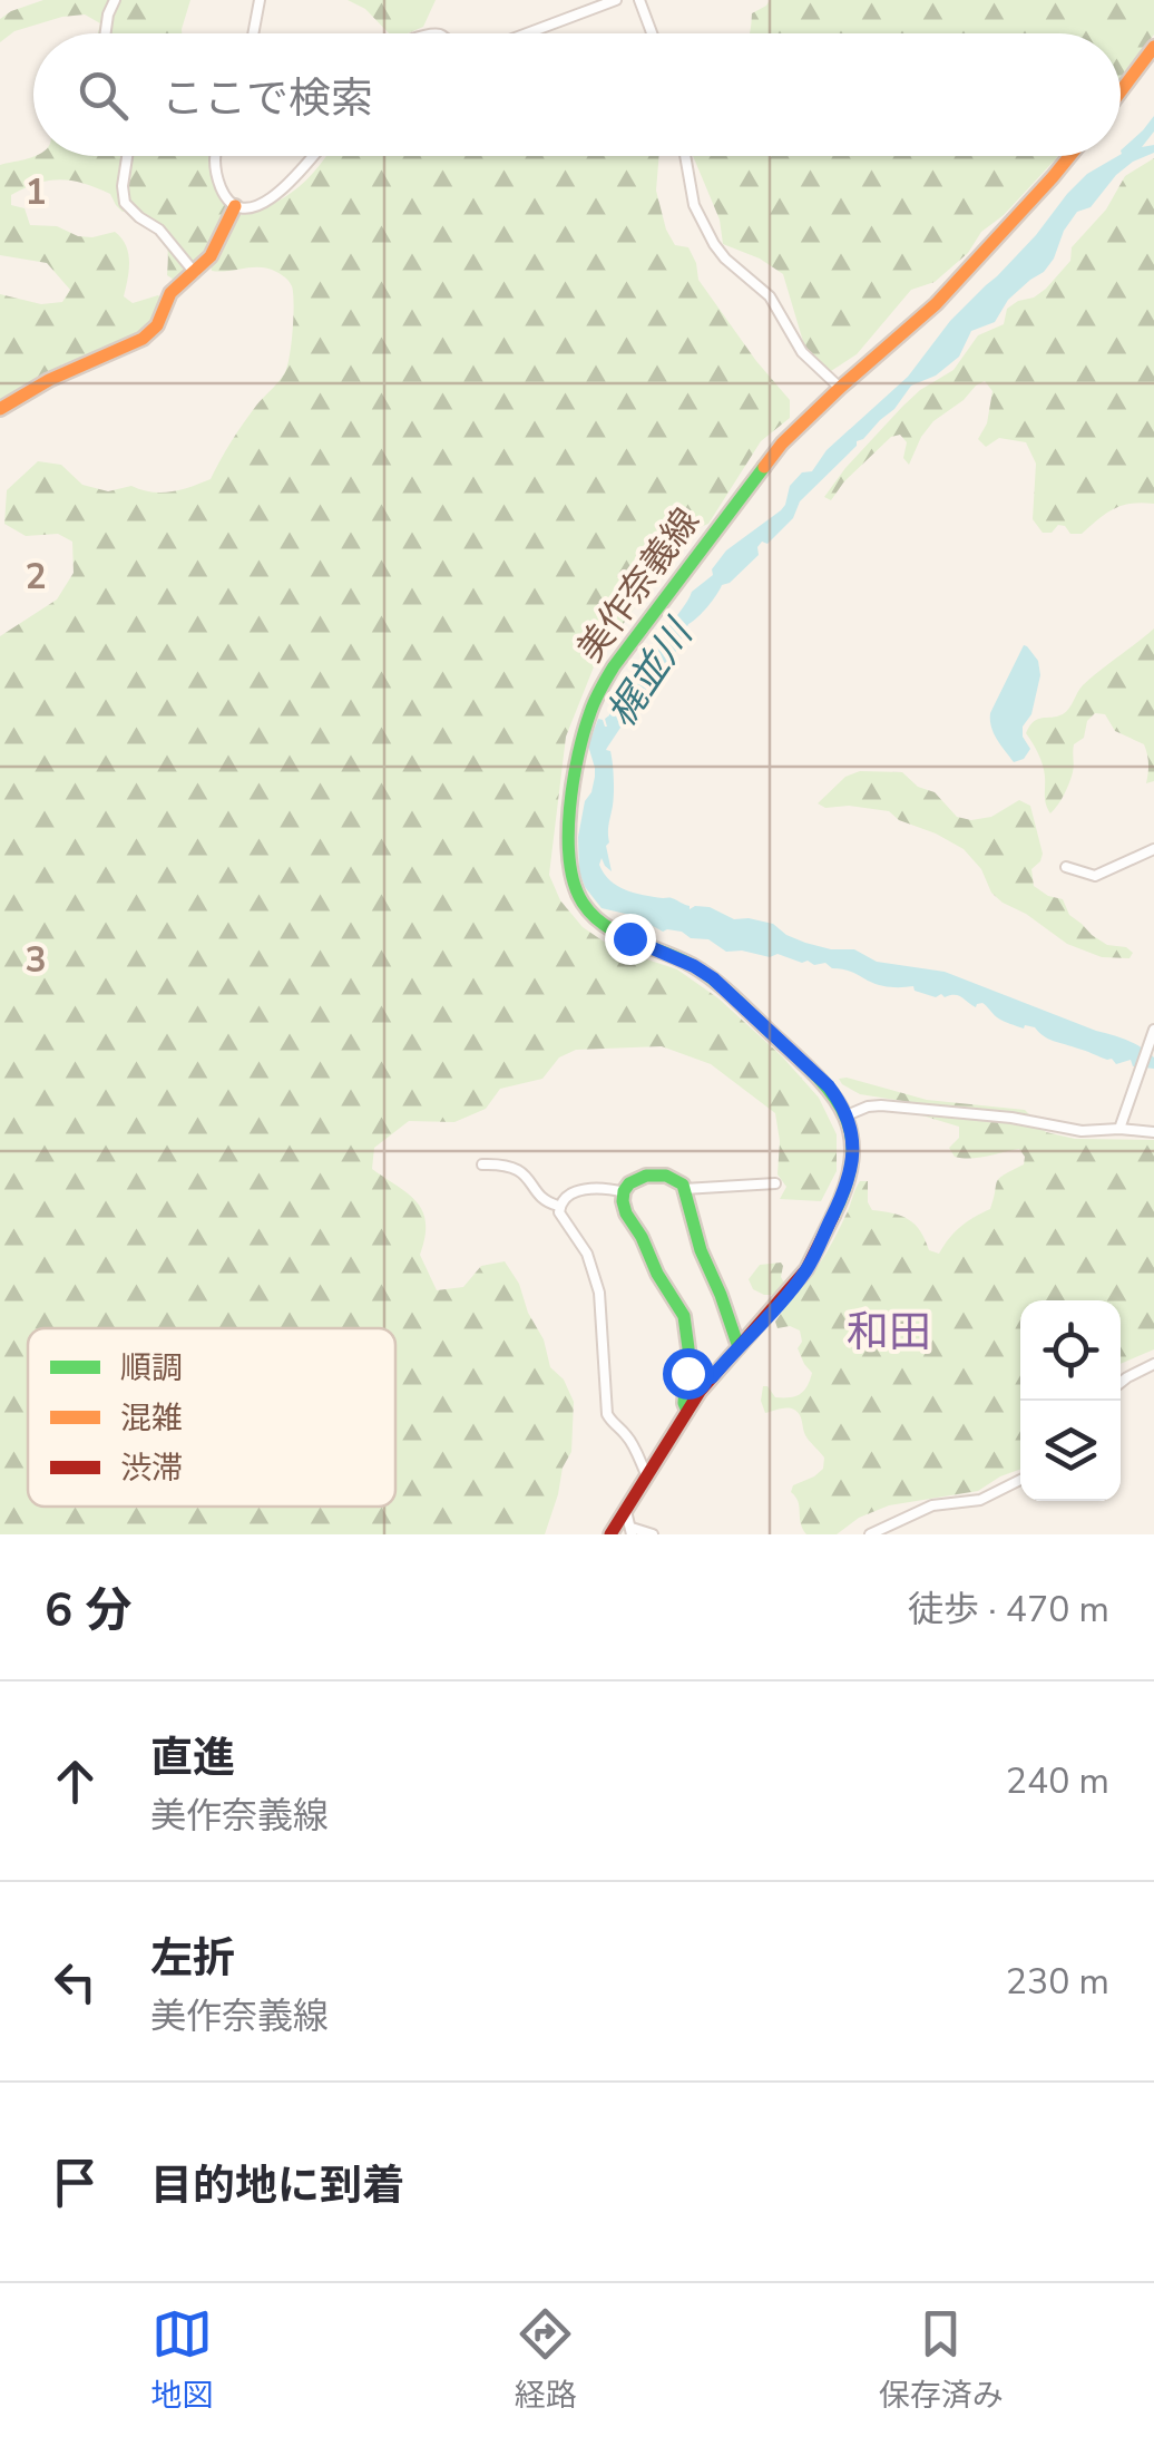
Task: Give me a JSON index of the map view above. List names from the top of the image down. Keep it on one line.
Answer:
{"streets":{"main road":["美作奈義線"]},"districts":["和田"],"water":["梶並川"],"legend":["順調","混雑","渋滞"],"page":{"search":"ここで検索","heading":["6 分","徒歩 · 470 m"],"list":[["直進","美作奈義線","240 m"],["左折","美作奈義線","230 m"],"目的地に到着"],"nav":["地図","経路","保存済み"]},"grid":{"rows":["1","2","3"]}}
